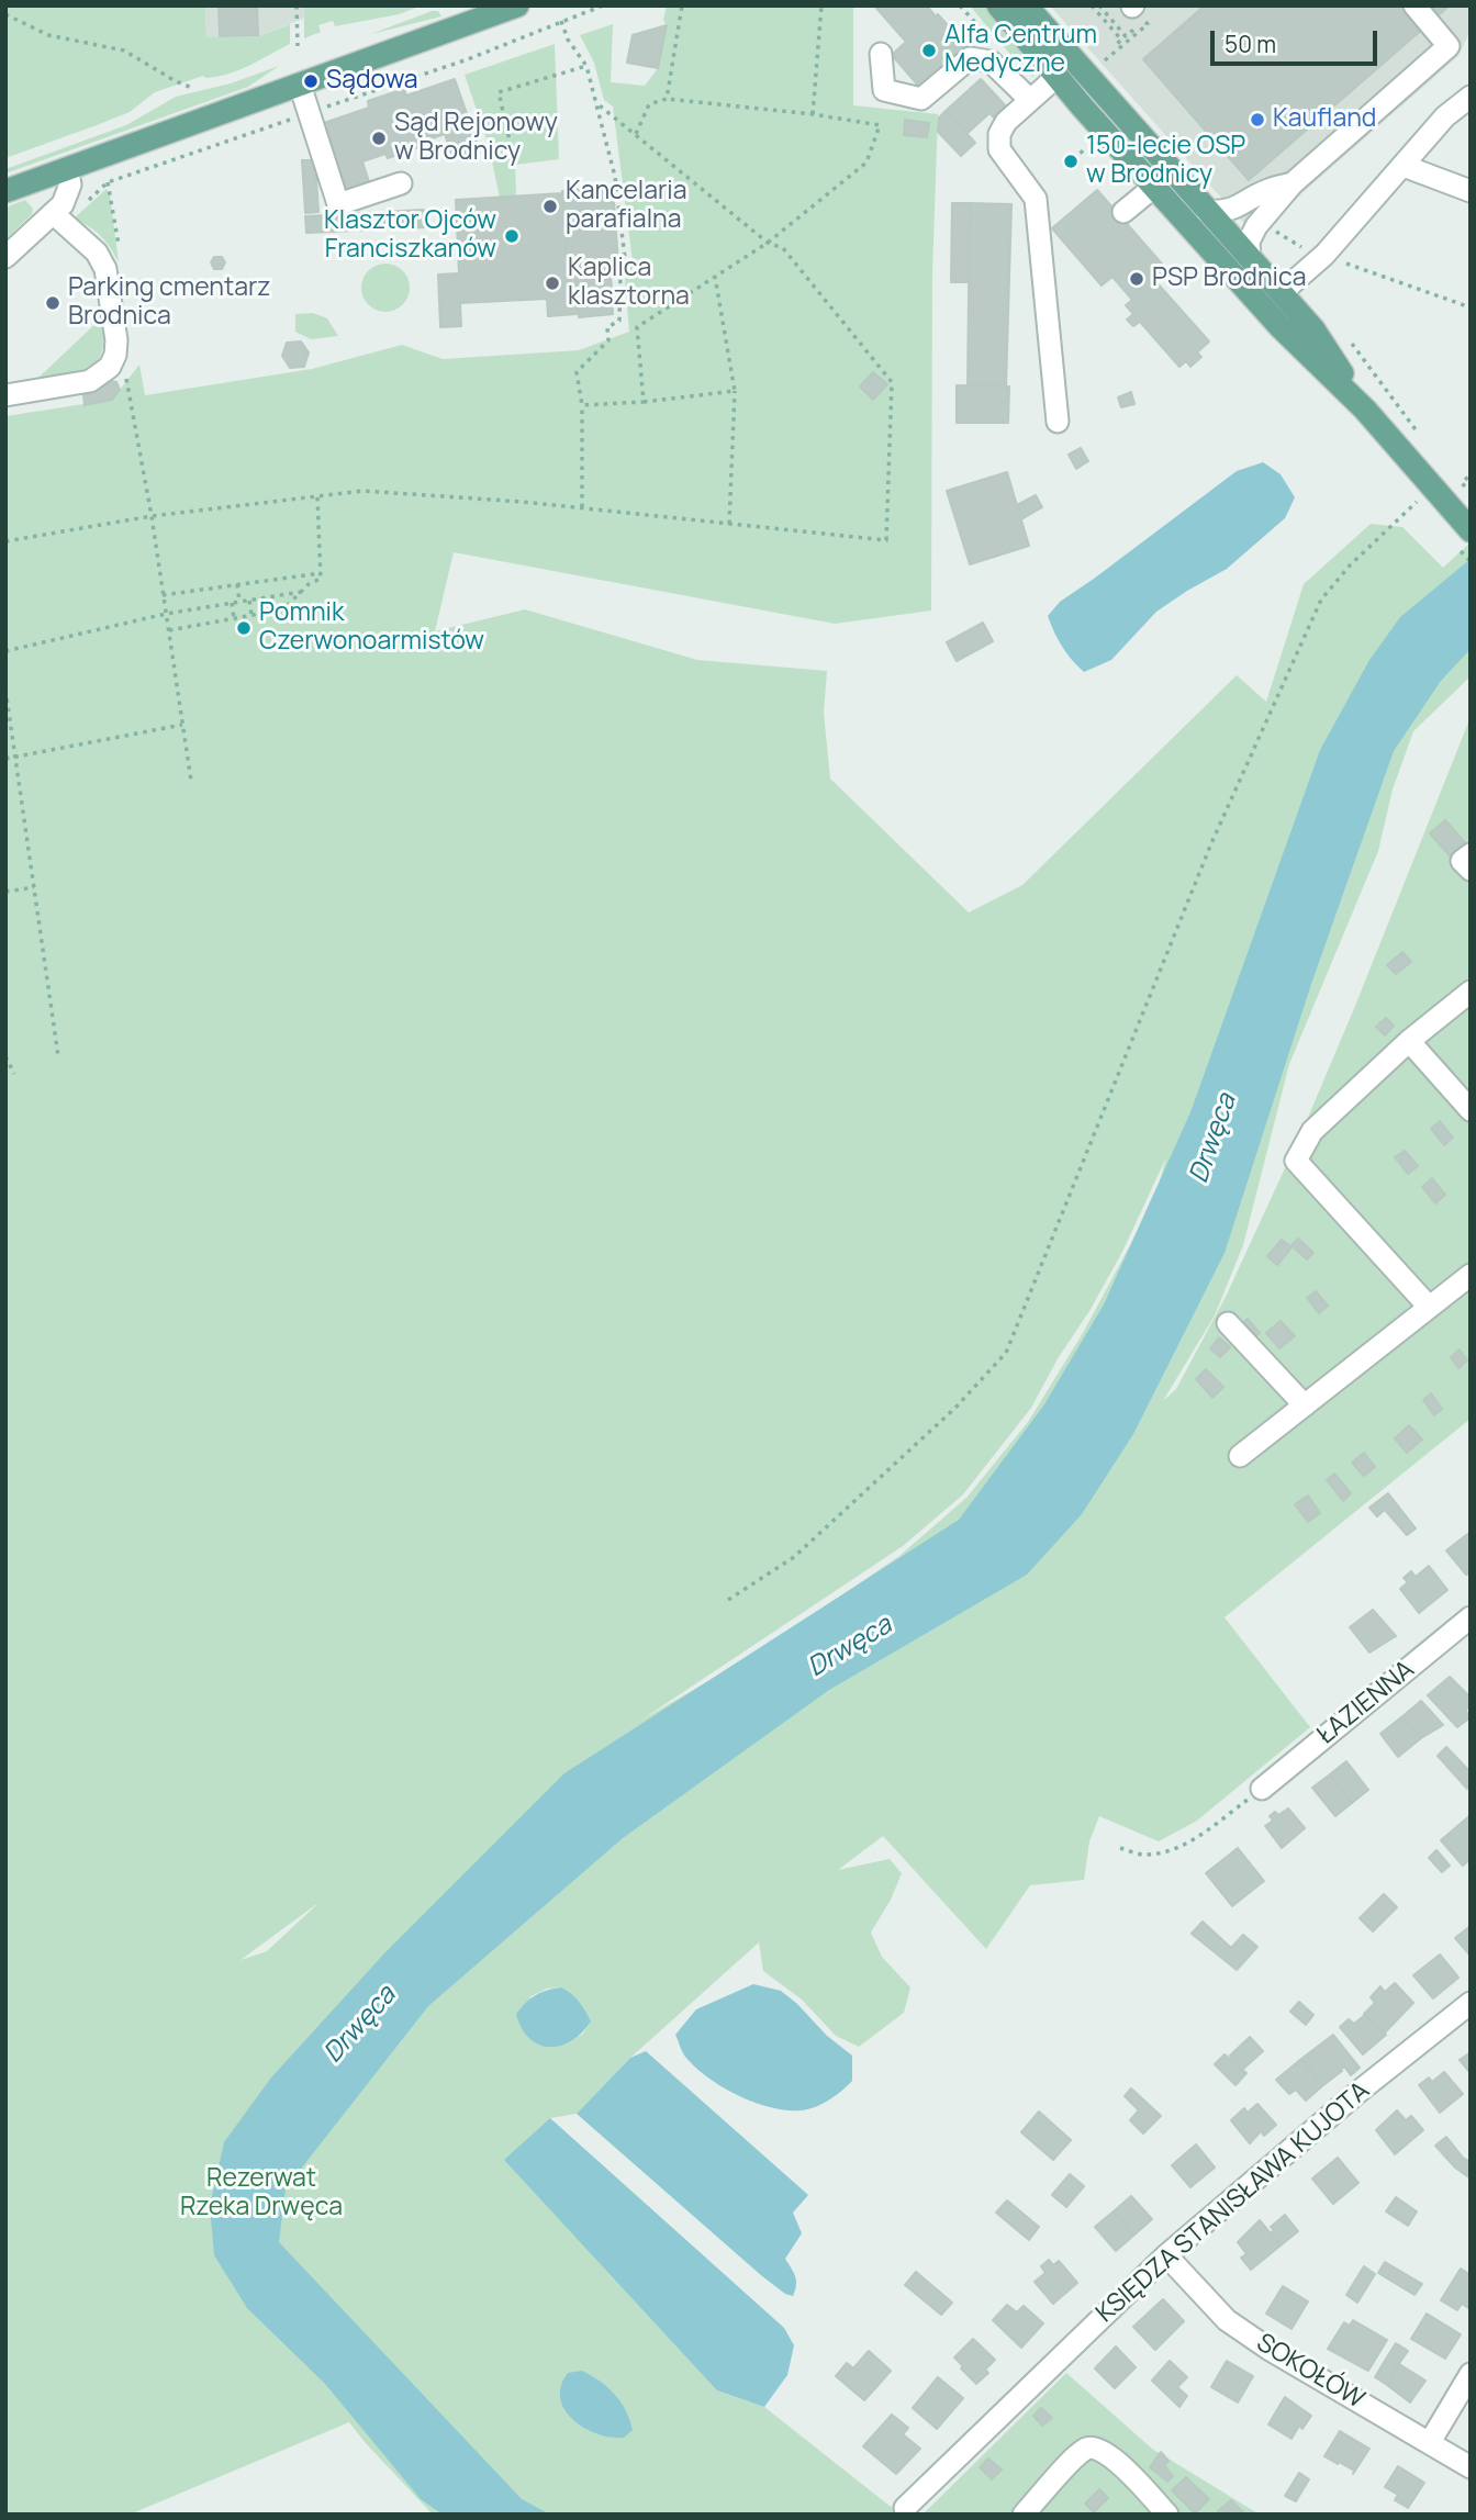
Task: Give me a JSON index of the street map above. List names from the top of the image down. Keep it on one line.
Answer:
{"streets":{"street":["ŁAZIENNA","KSIĘDZA STANISŁAWA KUJOTA","SOKOŁÓW"]},"crossings":[["KSIĘDZA STANISŁAWA KUJOTA","SOKOŁÓW"]],"water":["Drwęca"],"parks":["Rezerwat Rzeka Drwęca"],"places":["Alfa Centrum Medyczne","Sądowa","Kaufland","Sąd Rejonowy w Brodnicy","150-lecie OSP w Brodnicy","Kancelaria parafialna","Klasztor Ojców Franciszkanów","PSP Brodnica","Kaplica klasztorna","Parking cmentarz Brodnica","Pomnik Czerwonoarmistów"],"scale_bar":"50 m"}
